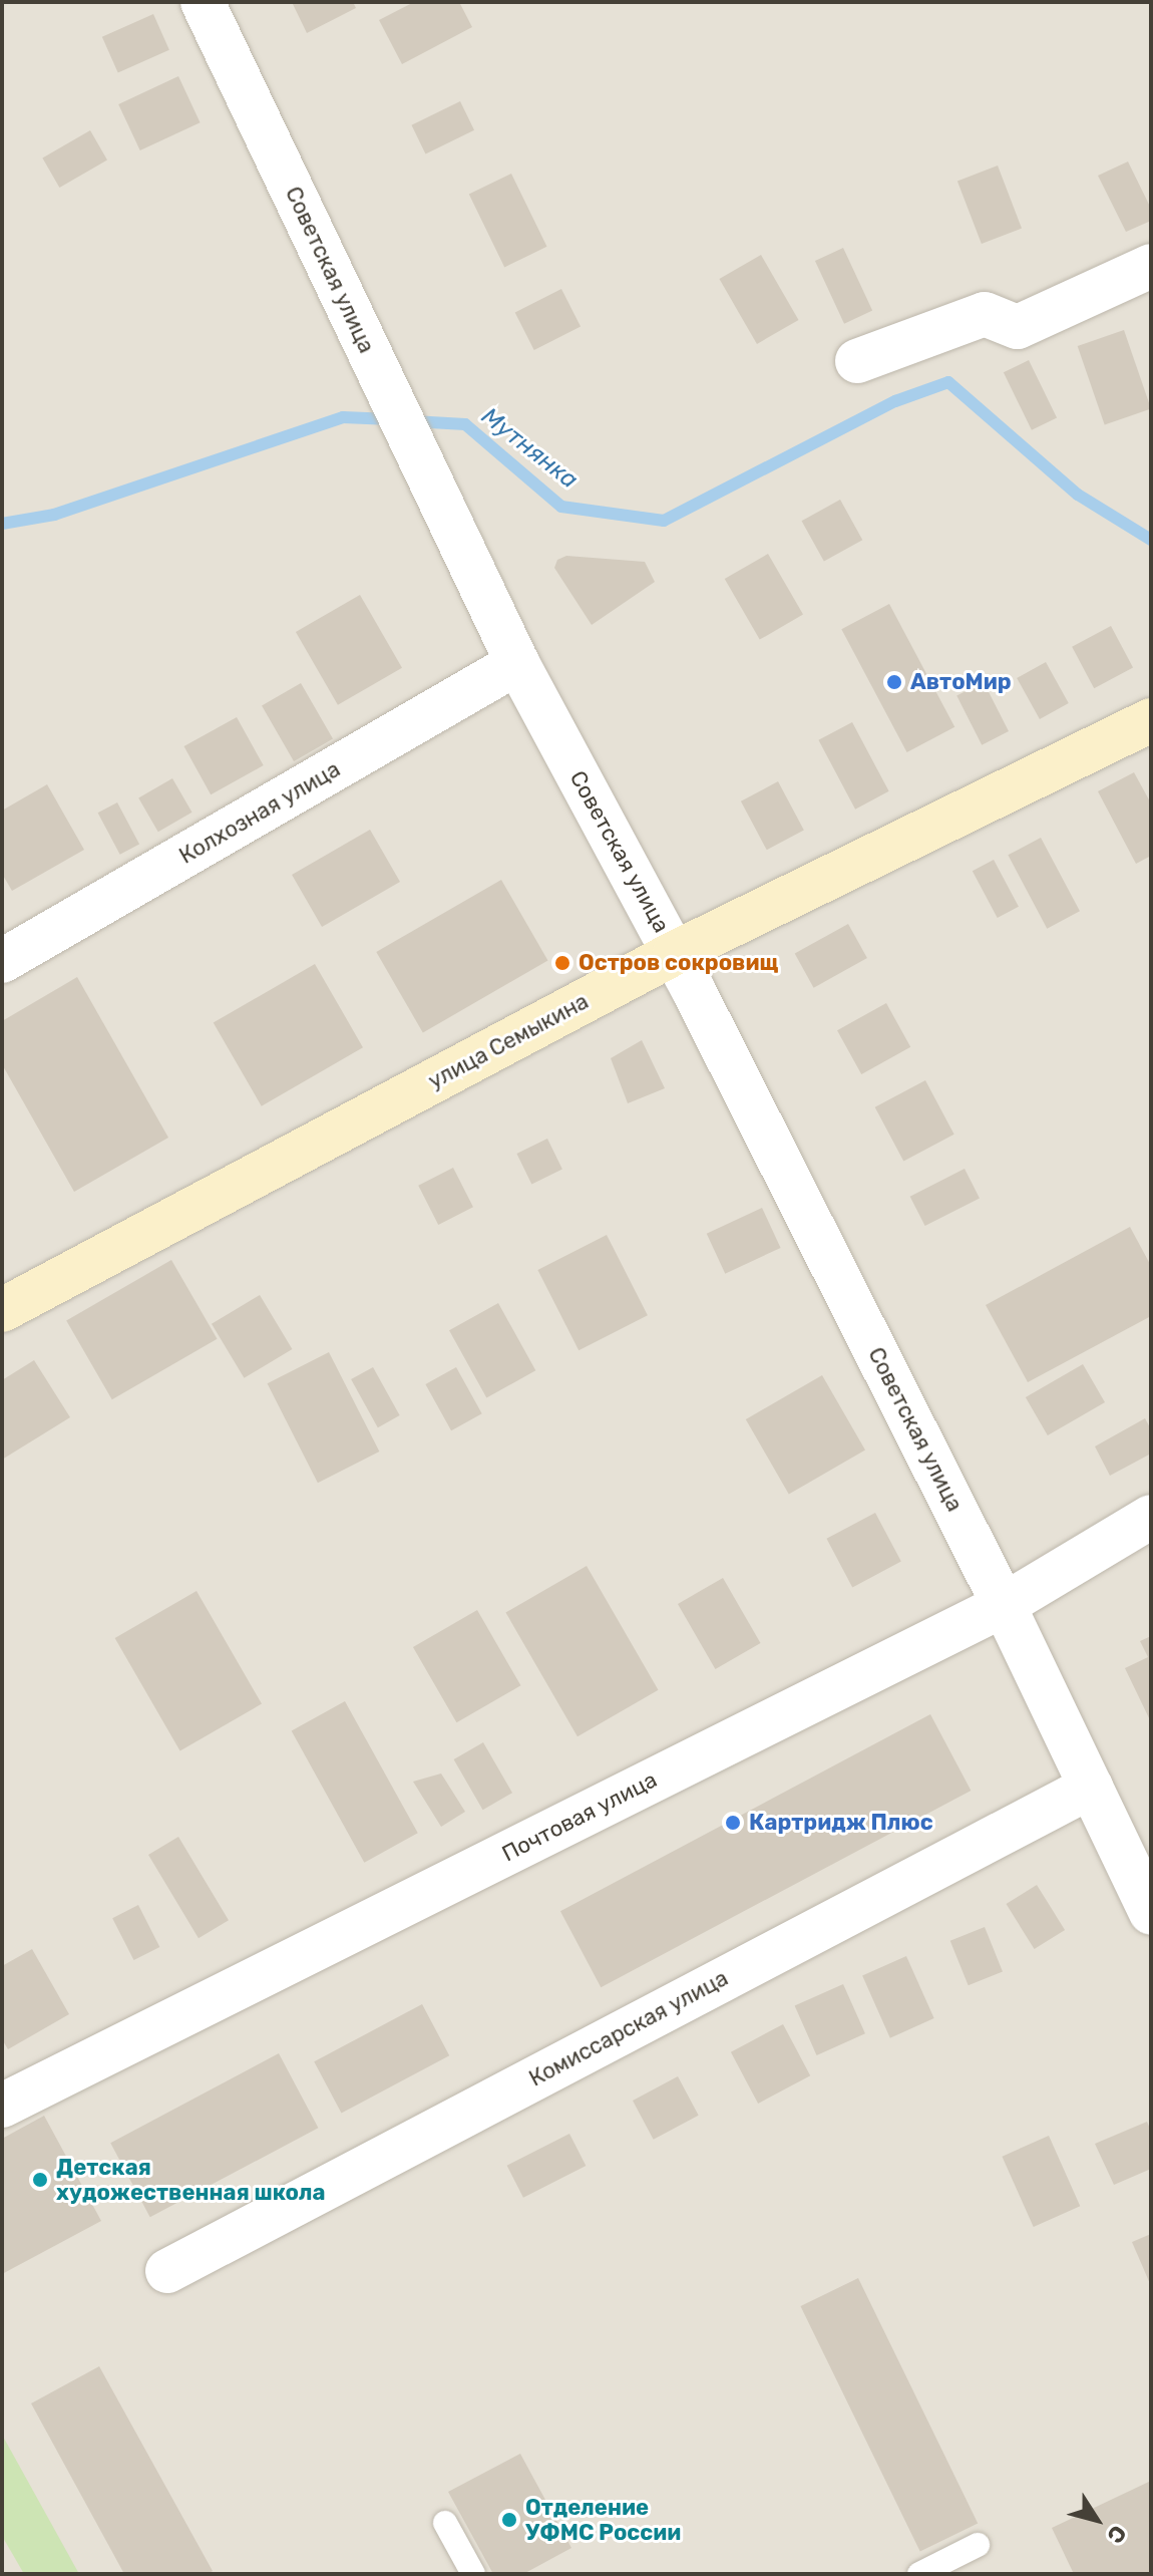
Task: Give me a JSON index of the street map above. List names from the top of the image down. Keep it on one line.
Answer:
{"streets":{"main road":["улица Семыкина"],"street":["Советская улица","Колхозная улица","Почтовая улица","Комиссарская улица"]},"crossings":[["Советская улица","Колхозная улица"],["Советская улица","улица Семыкина"],["Советская улица","Почтовая улица"],["Советская улица","Комиссарская улица"]],"water":["Мутнянка"],"places":["АвтоМир","Остров сокровищ","Картридж Плюс","Детская художественная школа","Отделение УФМС России"],"north":"bottom right"}
